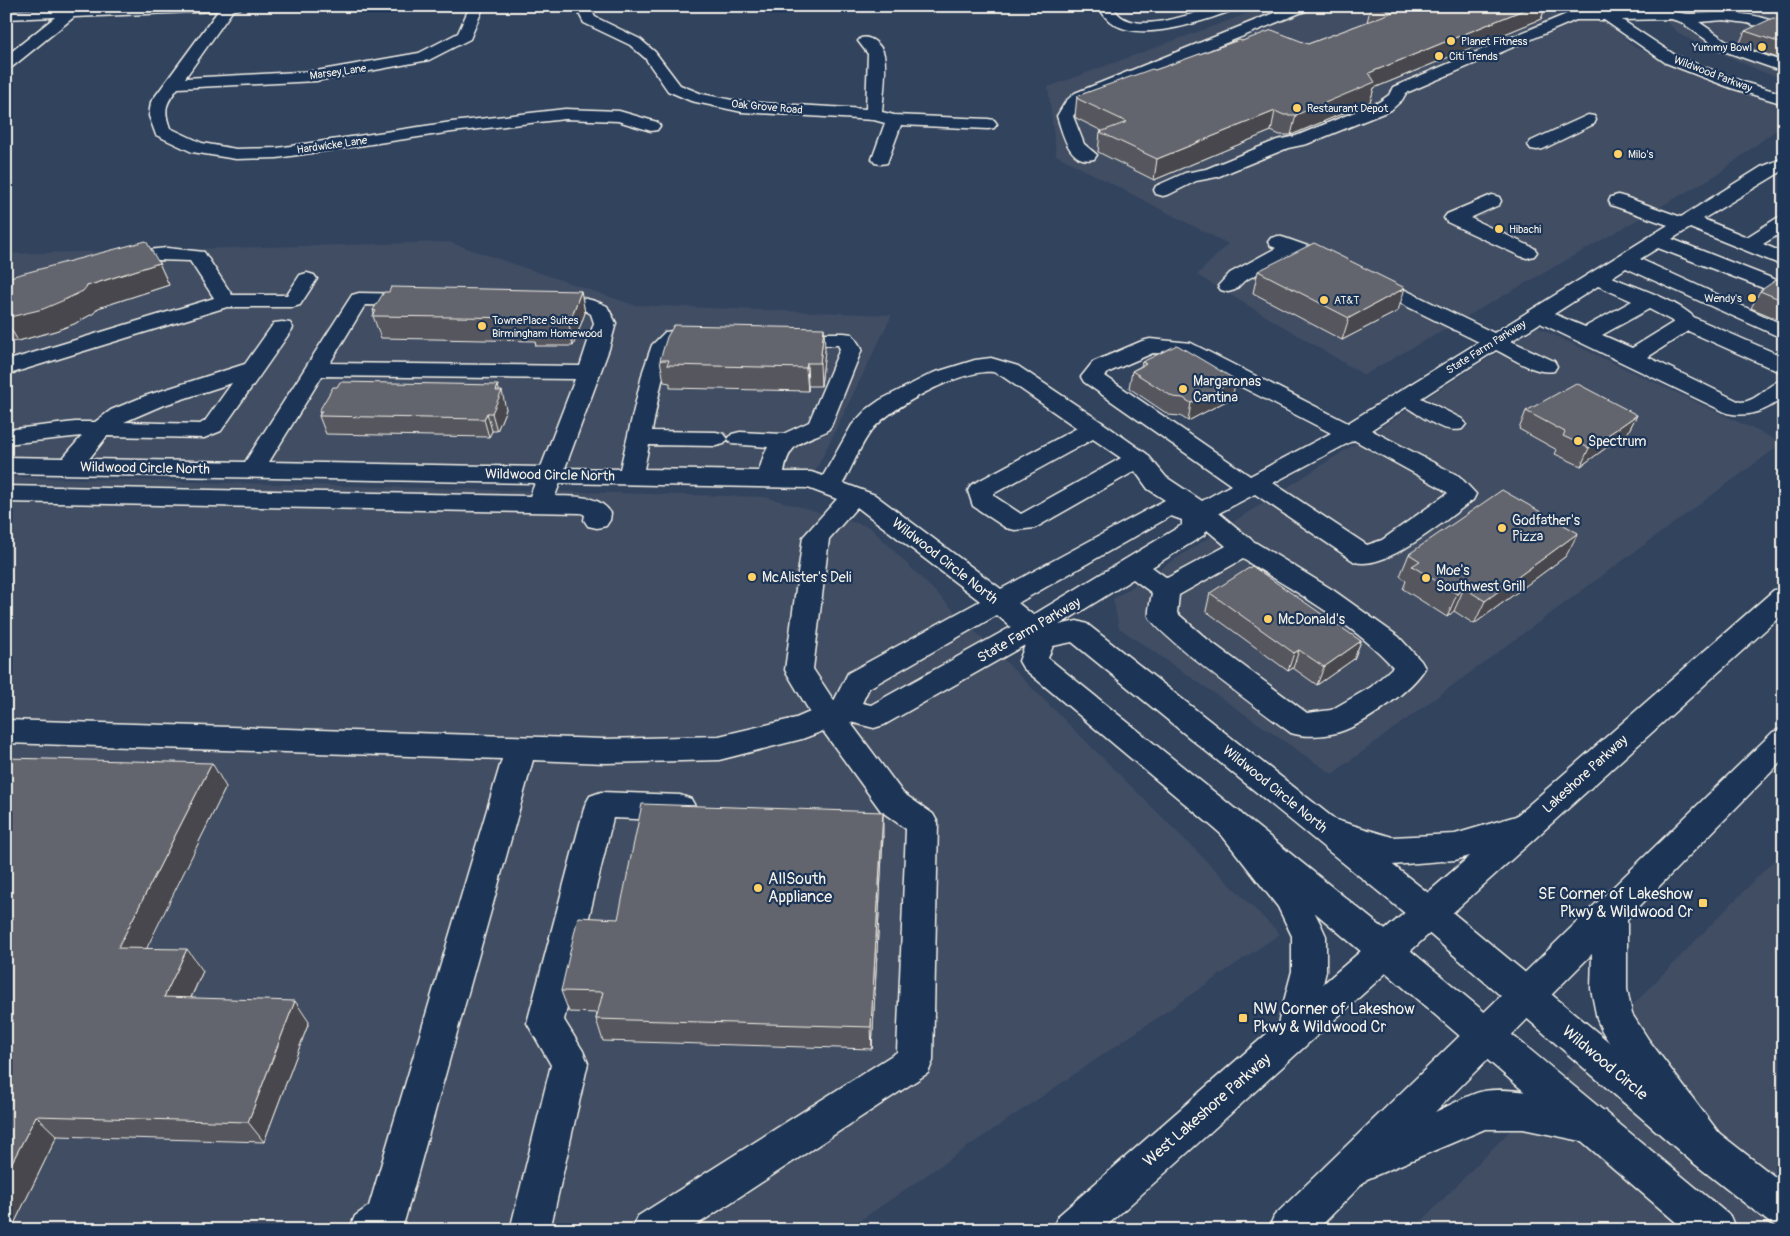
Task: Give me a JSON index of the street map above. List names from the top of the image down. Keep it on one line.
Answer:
{"streets":{"street":["Marsey Lane","Wildwood Parkway","Oak Grove Road","Hardwicke Lane","State Farm Parkway","Wildwood Circle North","Lakeshore Parkway","Wildwood Circle","West Lakeshore Parkway"]},"crossings":[["Marsey Lane","Hardwicke Lane"],["State Farm Parkway","Wildwood Circle North"],["Wildwood Circle North","Lakeshore Parkway"],["Wildwood Circle North","Wildwood Circle"],["Lakeshore Parkway","Wildwood Circle"],["Lakeshore Parkway","West Lakeshore Parkway"]],"places":{"other":["Planet Fitness","Yummy Bowl","Citi Trends","Restaurant Depot","Milo's","Hibachi","Wendy's","AT&T","TownePlace Suites Birmingham Homewood","Margaronas Cantina","Spectrum","Godfather's Pizza","McAlister's Deli","Moe's Southwest Grill","McDonald's","AllSouth Appliance"],"transit":["SE Corner of Lakeshow Pkwy & Wildwood Cr","NW Corner of Lakeshow Pkwy & Wildwood Cr"]}}
